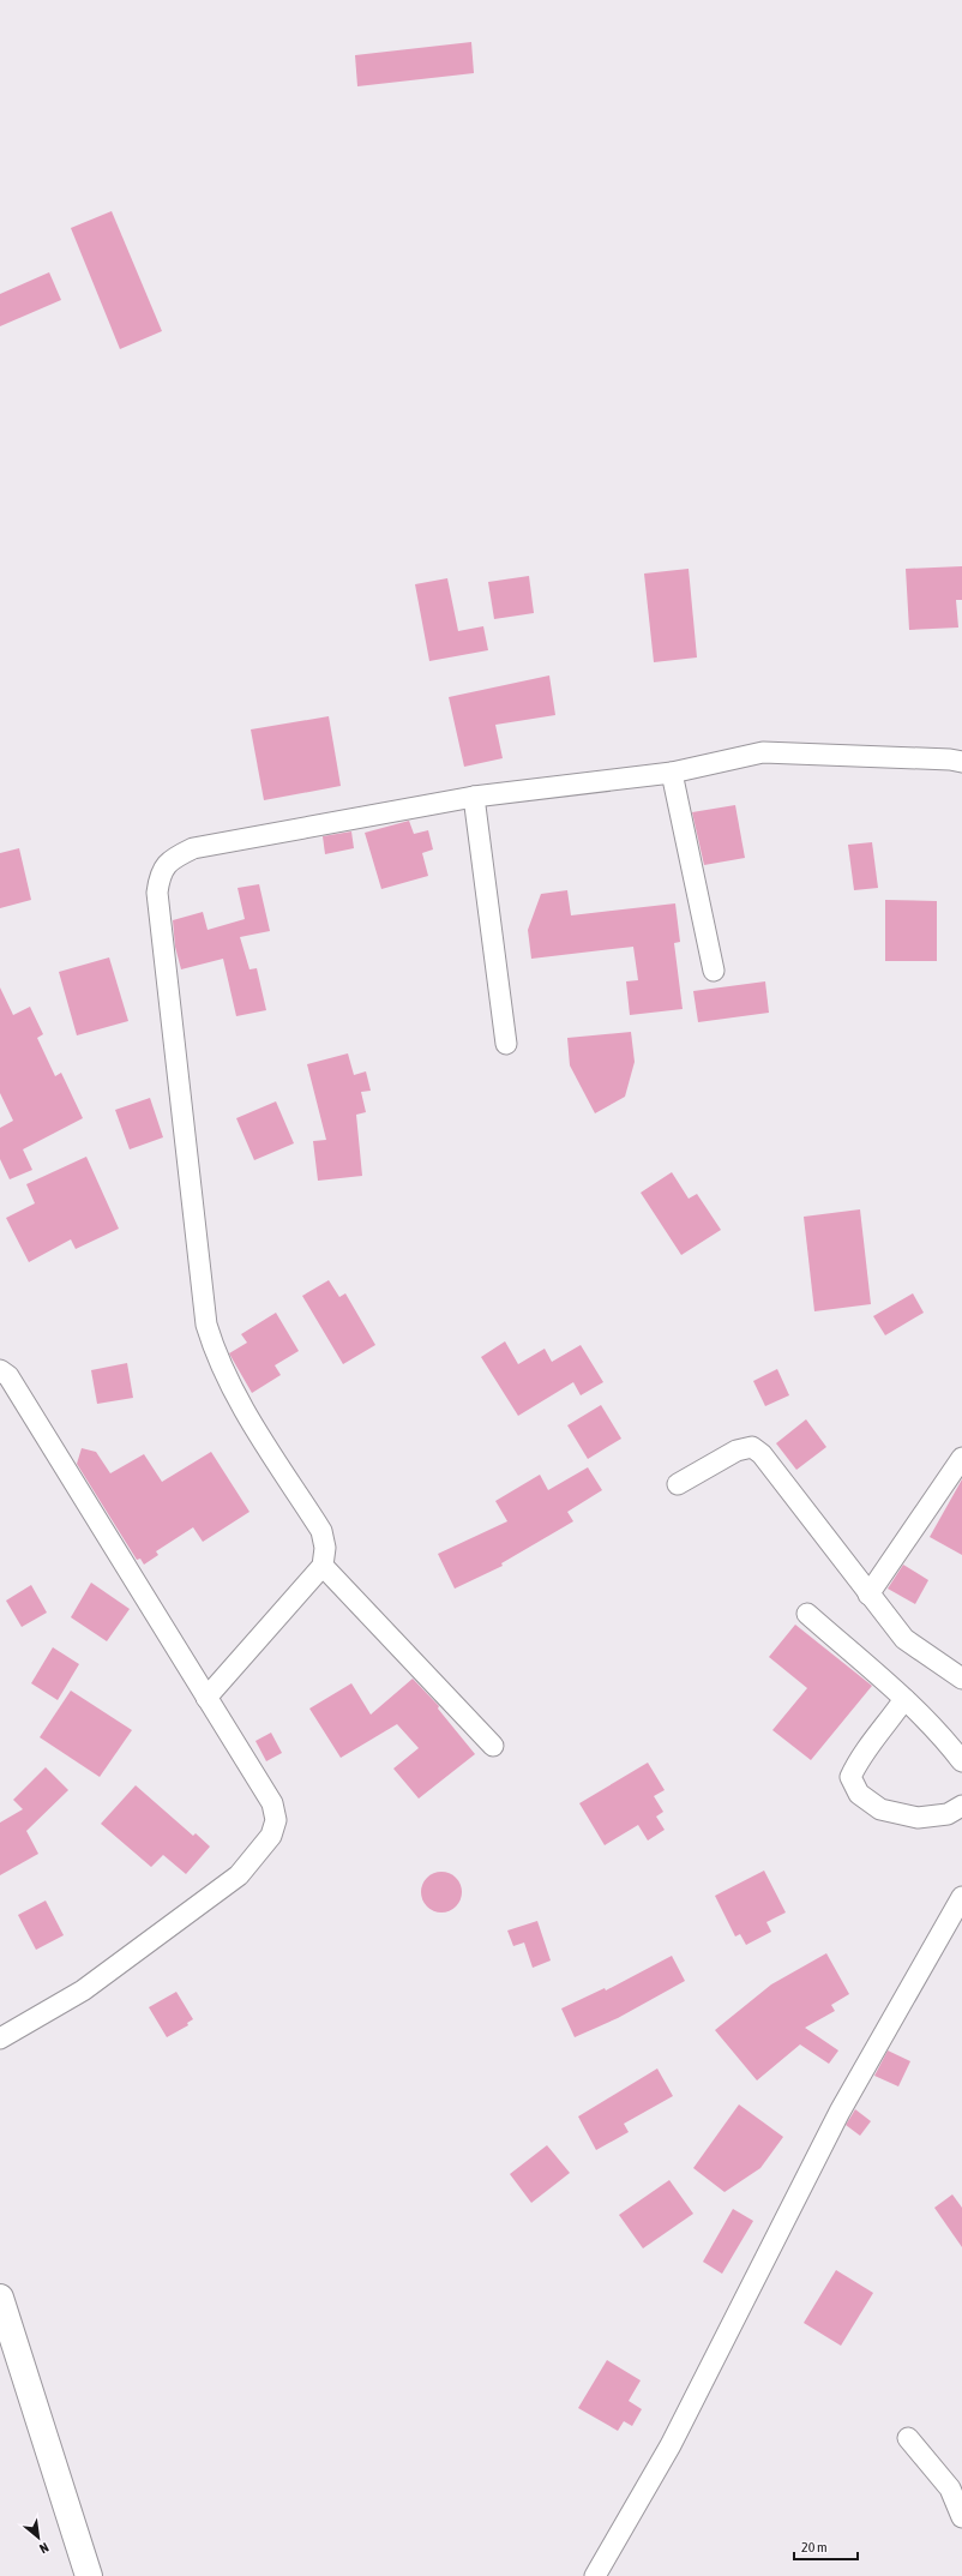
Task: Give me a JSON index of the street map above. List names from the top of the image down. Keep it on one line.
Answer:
{"scale_bar":"20 m","north":"bottom right"}
